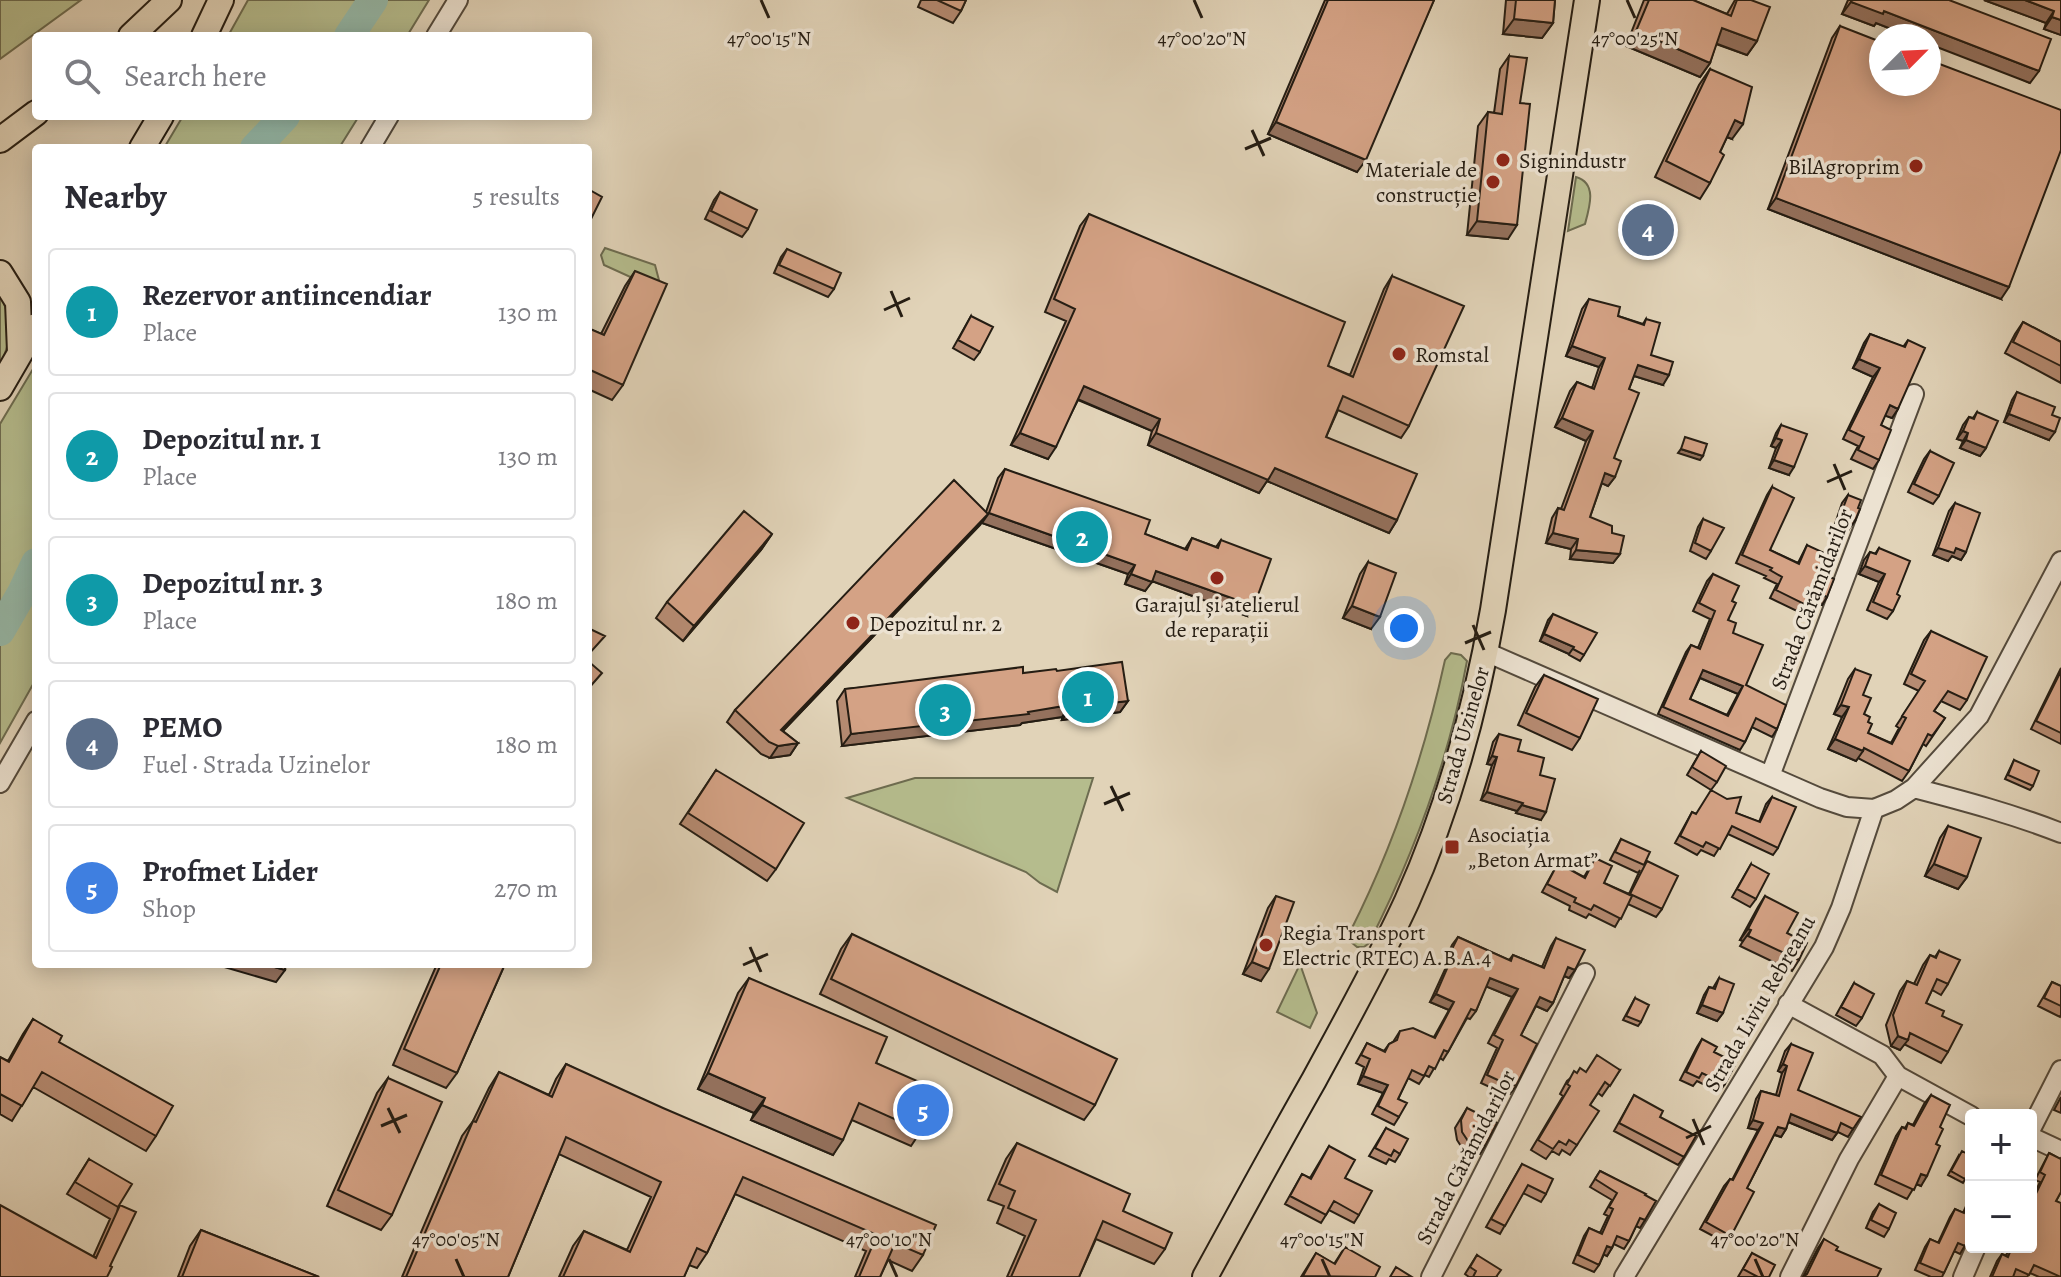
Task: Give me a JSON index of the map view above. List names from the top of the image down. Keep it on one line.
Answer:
{"streets":{"main road":["Strada Uzinelor"],"street":["Strada Cărămidarilor","Strada Liviu Rebreanu"]},"places":{"other":["Signindustr","BilAgroprim","Materiale de construcție","Romstal","Garajul și atelierul de reparații","Depozitul nr. 2","Regia Transport Electric (RTEC) A.B.A.4"],"transit":["Asociația „Beton Armat”"]},"north":"top right","page":{"search":"Search here","heading":["Nearby","5 results"],"pins":["4","2","1","3","5"],"list":[{"mark":"1","name":"Rezervor antiincendiar","note":"Place","value":"130 m"},{"mark":"2","name":"Depozitul nr. 1","note":"Place","value":"130 m"},{"mark":"3","name":"Depozitul nr. 3","note":"Place","value":"180 m"},{"mark":"4","name":"PEMO","note":"Fuel · Strada Uzinelor","value":"180 m"},{"mark":"5","name":"Profmet Lider","note":"Shop","value":"270 m"}],"map_buttons":["+","−"]},"coordinates":["47°00'15\"N","47°00'20\"N","47°00'25\"N","47°00'05\"N","47°00'10\"N"]}
